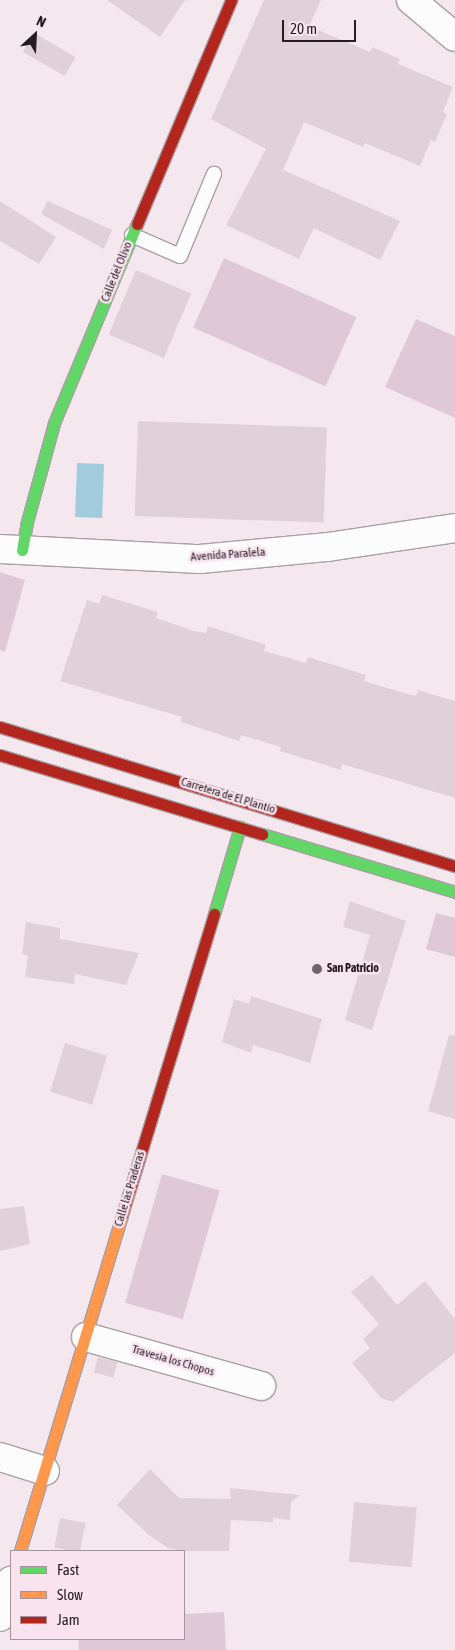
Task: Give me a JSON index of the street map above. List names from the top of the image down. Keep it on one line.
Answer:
{"streets":{"street":["Calle del Olivo","Avenida Paralela","Carretera de El Plantío","Calle las Praderas","Travesía los Chopos"]},"crossings":[["Calle del Olivo","Avenida Paralela"],["Calle las Praderas","Travesía los Chopos"]],"places":["San Patricio"],"legend":["Fast","Slow","Jam"],"scale_bar":"20 m","north":"top right"}
